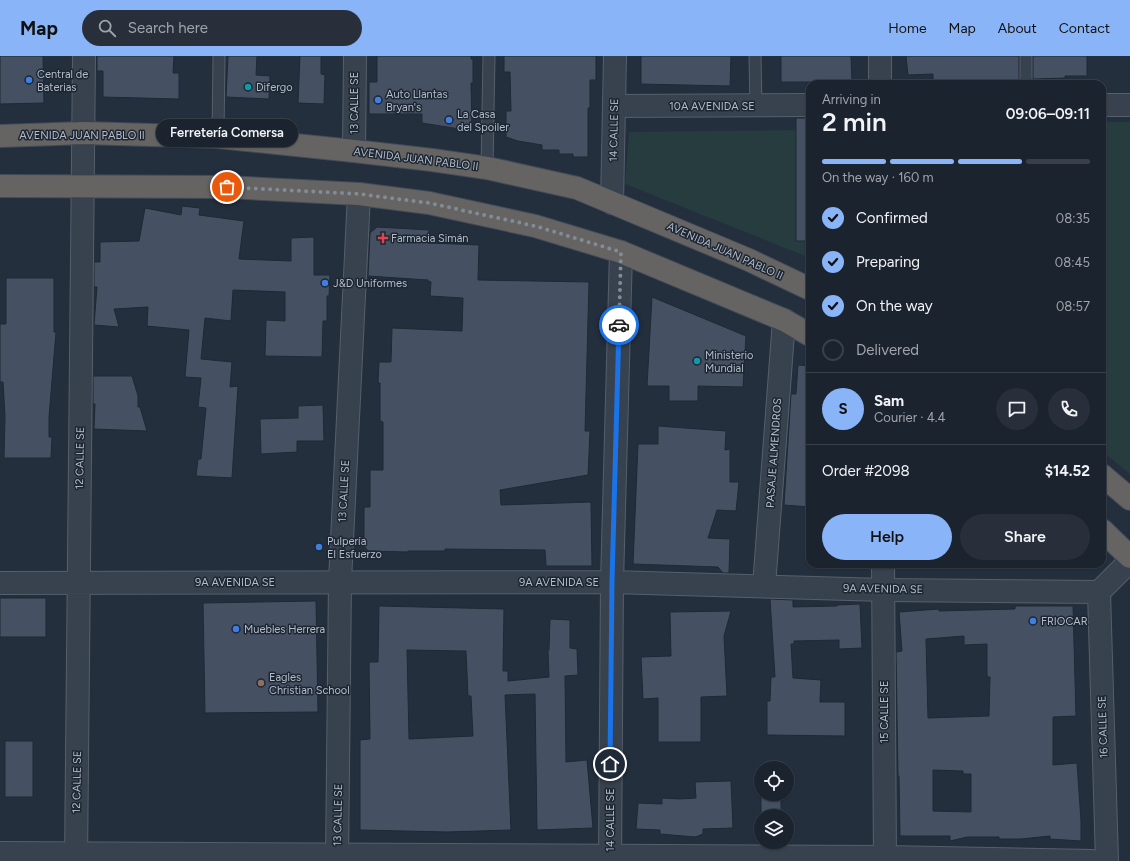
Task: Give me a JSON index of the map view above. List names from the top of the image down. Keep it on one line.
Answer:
{"streets":{"highway":["AVENIDA JUAN PABLO II"],"street":["13 CALLE SE","10A AVENIDA SE","14 CALLE SE","PASAJE ALMENDROS","12 CALLE SE","9A AVENIDA SE","15 CALLE SE","16 CALLE SE"]},"crossings":[["13 CALLE SE","AVENIDA JUAN PABLO II"],["13 CALLE SE","9A AVENIDA SE"],["10A AVENIDA SE","14 CALLE SE"],["14 CALLE SE","AVENIDA JUAN PABLO II"],["14 CALLE SE","9A AVENIDA SE"],["AVENIDA JUAN PABLO II","12 CALLE SE"],["PASAJE ALMENDROS","9A AVENIDA SE"],["12 CALLE SE","9A AVENIDA SE"],["9A AVENIDA SE","15 CALLE SE"],["9A AVENIDA SE","16 CALLE SE"]],"places":{"other":["Central de Baterias","Difergo","Auto Llantas Bryan's","La Casa del Spoiler","Ferretería Comersa","J&D Uniformes","Ministerio Mundial","Pulpería El Esfuerzo","FRIOCAR","Muebles Herrera","Eagles Christian School"],"health":["Farmacia Simán"]},"page":{"header":"Map","search":"Search here","nav":["Home","Map","About","Contact"],"heading":["2 min","Arriving in","09:06–09:11"],"panel":["Sam","Courier · 4.4","Order #2098","$14.52"],"bubble":"Ferretería Comersa","bar":"On the way · 160 m","list":[["Confirmed","08:35"],["Preparing","08:45"],["On the way","08:57"],"Delivered"],"round":"S","buttons":["Help","Share"]}}
